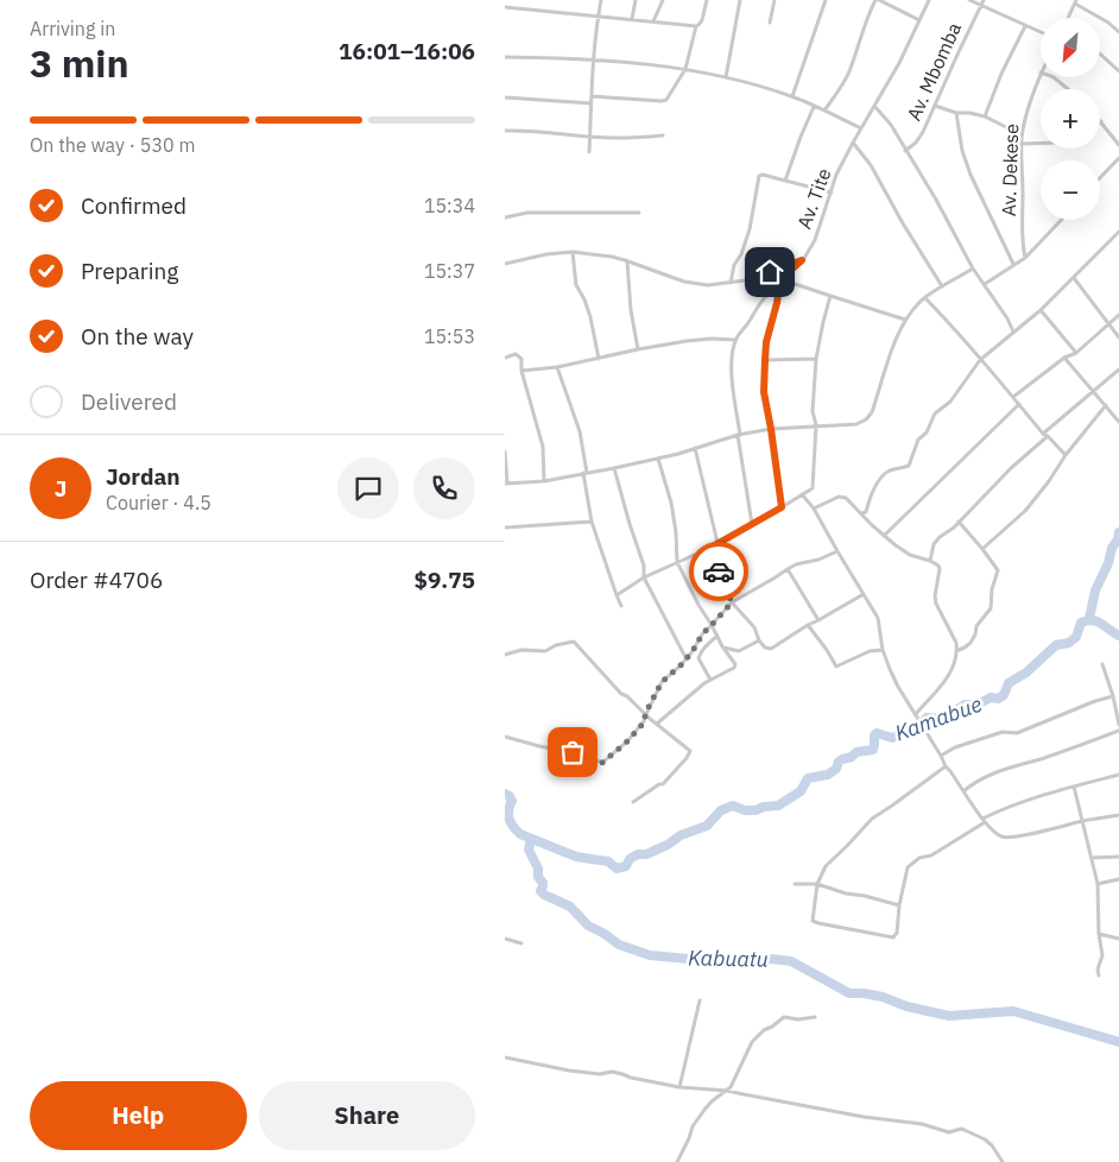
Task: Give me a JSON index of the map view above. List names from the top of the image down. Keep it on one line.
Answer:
{"streets":{"street":["Av. Mbomba","Av. Dekese","Av. Tite"]},"water":["Kamabue","Kabuatu"],"north":"bottom left","page":{"heading":["3 min","Arriving in","16:01–16:06"],"panel":["Jordan","Courier · 4.5","Order #4706","$9.75"],"map_buttons":["+","−"],"bar":"On the way · 530 m","list":[["Confirmed","15:34"],["Preparing","15:37"],["On the way","15:53"],"Delivered"],"round":"J","buttons":["Help","Share"]}}
